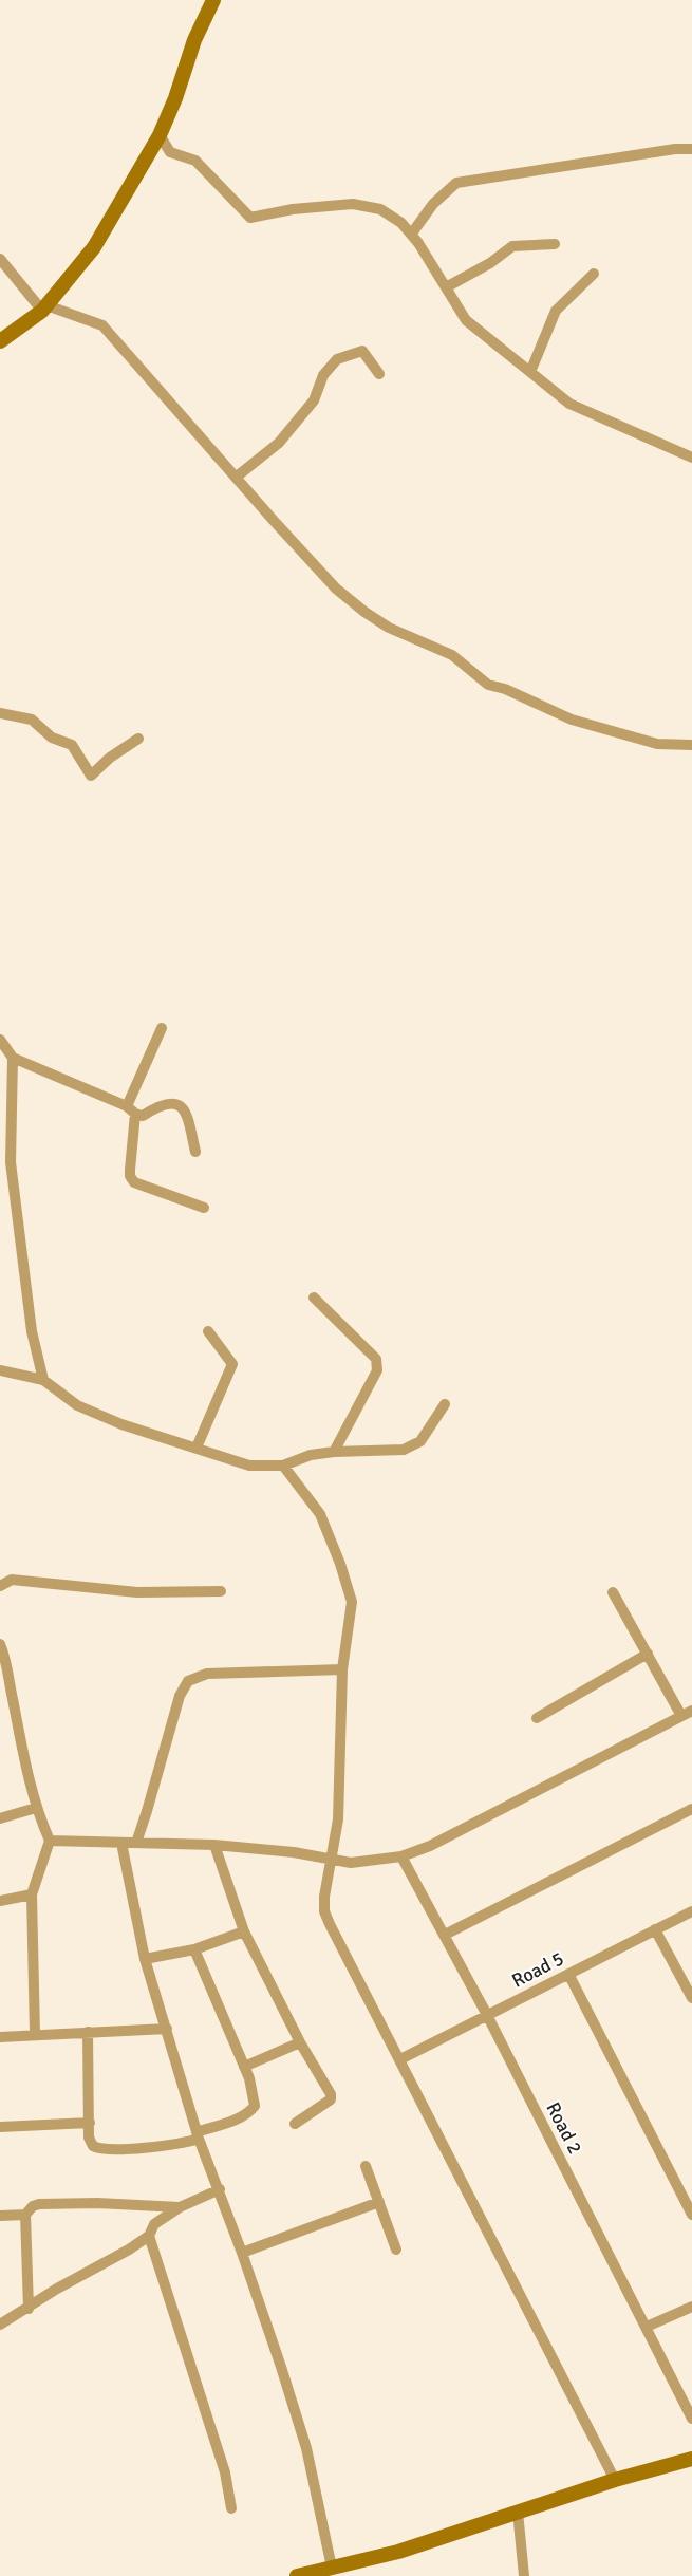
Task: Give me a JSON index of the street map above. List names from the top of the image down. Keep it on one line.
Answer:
{"streets":{"street":["Road 5","Road 2"]},"crossings":[["Road 5","Road 2"]]}
